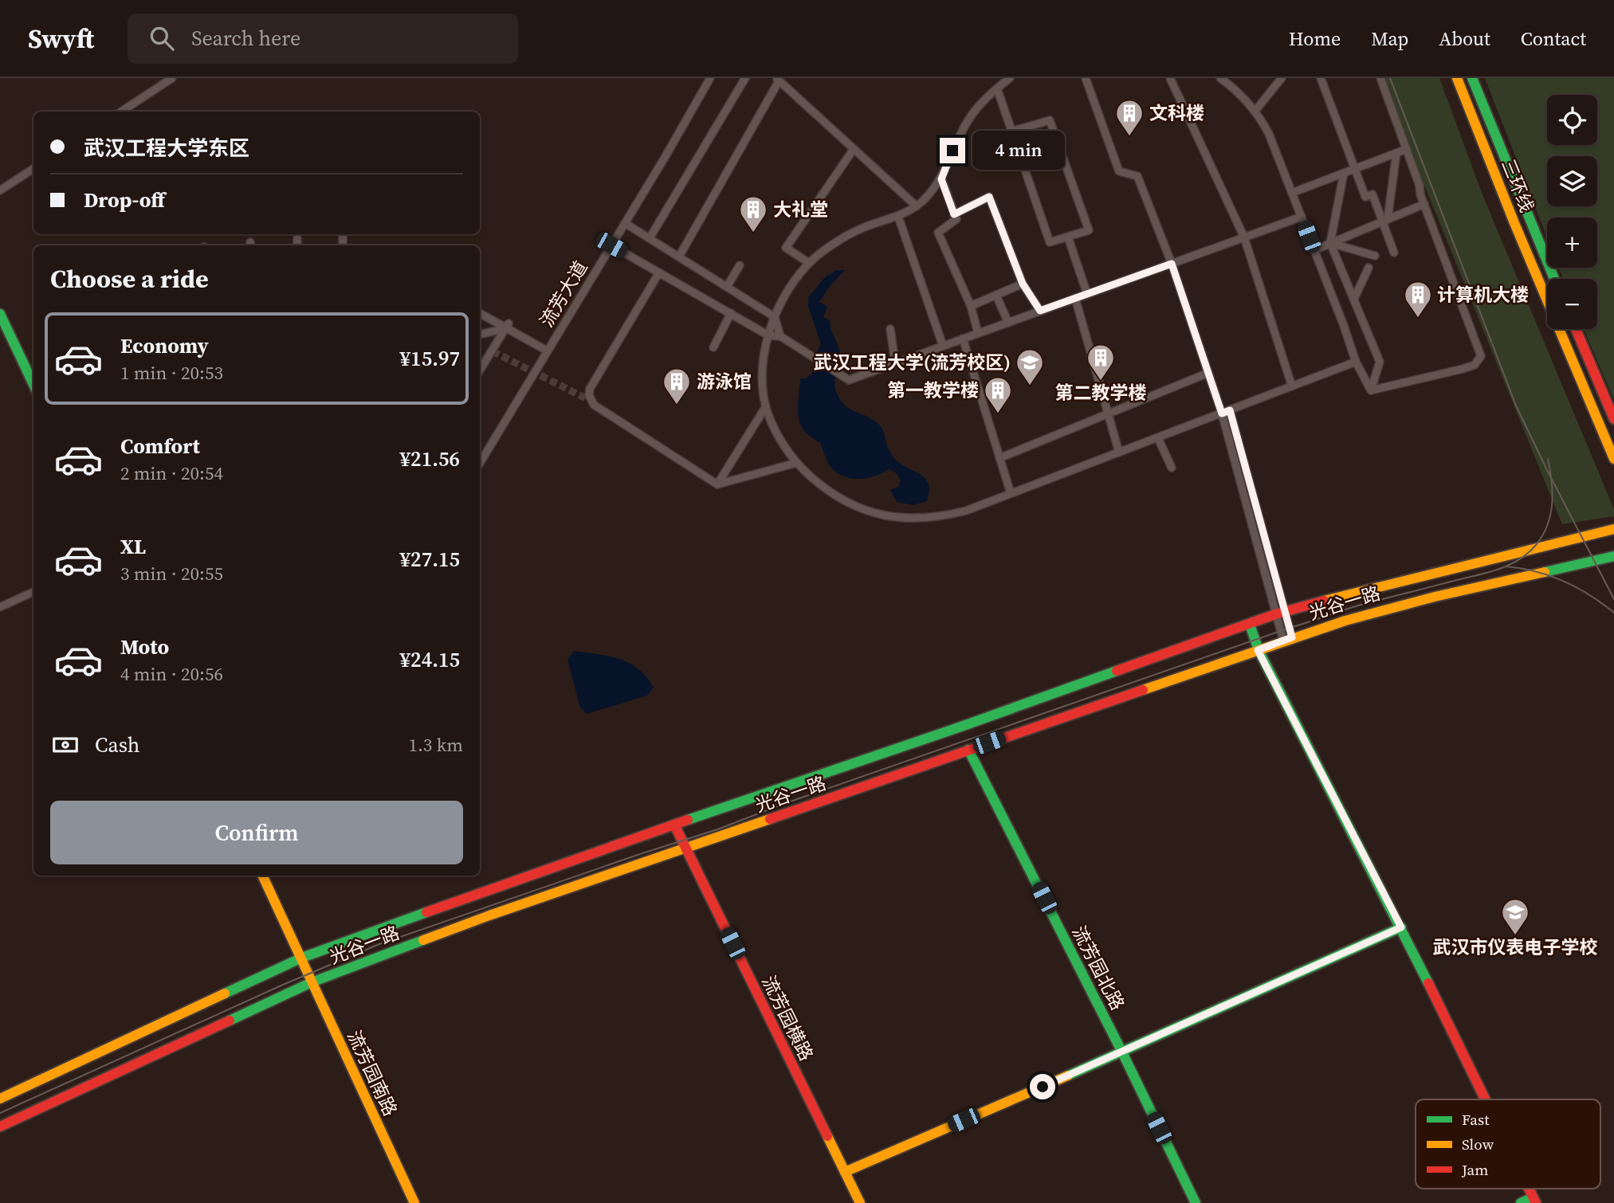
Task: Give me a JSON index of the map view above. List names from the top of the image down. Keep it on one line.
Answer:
{"streets":{"main road":["三环线","光谷一路","流芳园北路","流芳园横路","流芳园南路"],"street":["流芳大道"]},"crossings":[["光谷一路","流芳园北路"],["光谷一路","流芳园横路"],["光谷一路","流芳园南路"]],"places":{"building":["文科楼","大礼堂","计算机大楼","第二教学楼","游泳馆","第一教学楼"],"school or university":["武汉工程大学(流芳校区)","武汉市仪表电子学校"]},"legend":["Fast","Slow","Jam"],"page":{"header":"Swyft","search":"Search here","nav":["Home","Map","About","Contact"],"map_buttons":["+","−"],"banner":["武汉工程大学东区","Drop-off"],"bubble":"4 min","heading":"Choose a ride","list":[{"name":"Economy","note":"1 min · 20:53","value":"¥15.97"},{"name":"Comfort","note":"2 min · 20:54","value":"¥21.56"},{"name":"XL","note":"3 min · 20:55","value":"¥27.15"},{"name":"Moto","note":"4 min · 20:56","value":"¥24.15"}],"pay":["Cash","1.3 km"],"buttons":"Confirm"}}
